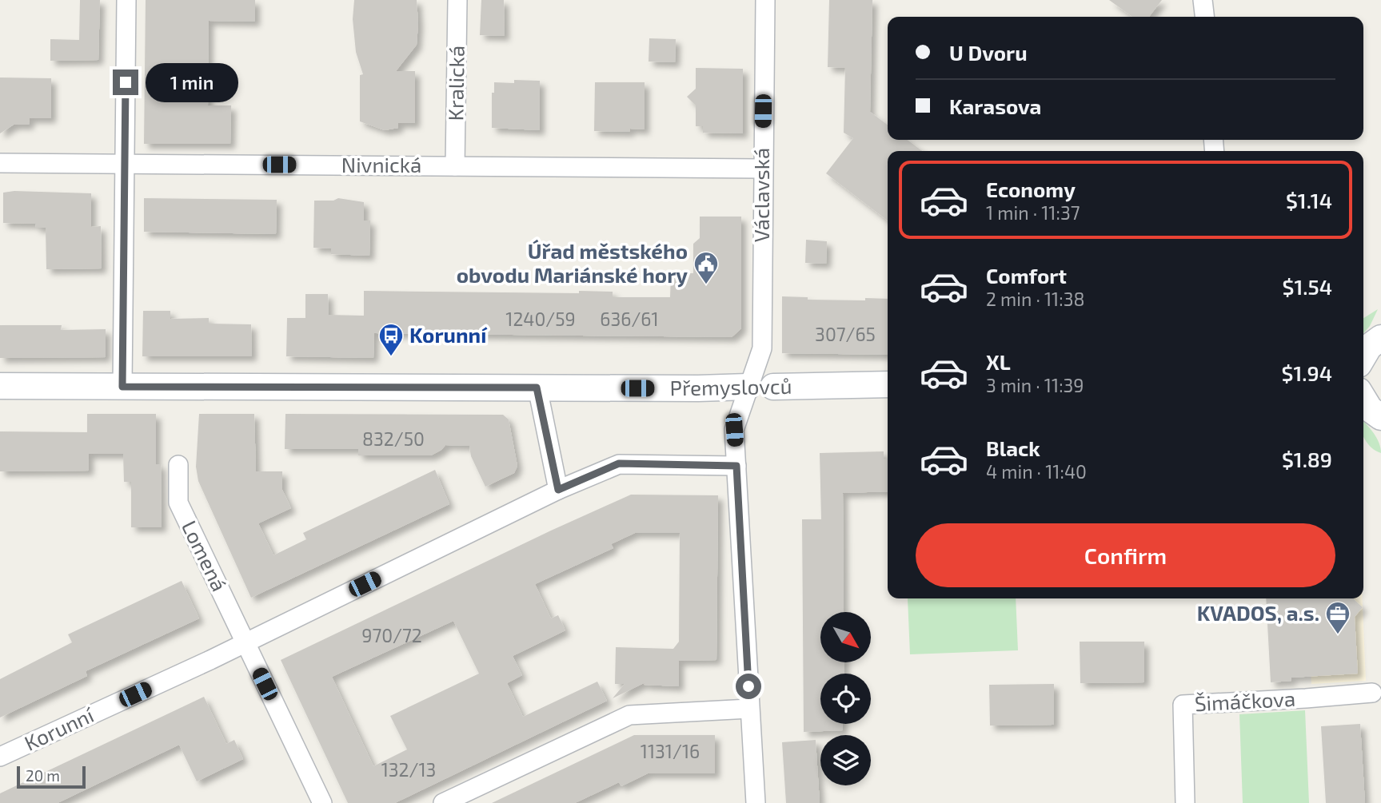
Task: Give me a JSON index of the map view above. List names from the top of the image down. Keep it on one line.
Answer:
{"streets":{"street":["Kralická","Nivnická","Václavská","Přemyslovců","Lomená","Šimáčkova","Korunní"]},"crossings":[["Kralická","Nivnická"],["Nivnická","Václavská"],["Václavská","Přemyslovců"],["Václavská","Korunní"],["Lomená","Korunní"]],"places":{"public building":["Úřad městského obvodu Mariánské hory"],"bus stop":["Korunní"],"office":["KVADOS, a.s."]},"house_numbers":["1240/59","636/61","307/65","832/50","970/72","1131/16","132/13"],"scale_bar":"20 m","north":"bottom right","page":{"banner":["U Dvoru","Karasova"],"bubble":"1 min","list":[{"name":"Economy","note":"1 min · 11:37","value":"$1.14"},{"name":"Comfort","note":"2 min · 11:38","value":"$1.54"},{"name":"XL","note":"3 min · 11:39","value":"$1.94"},{"name":"Black","note":"4 min · 11:40","value":"$1.89"}],"buttons":"Confirm","scale":"20 m"}}
